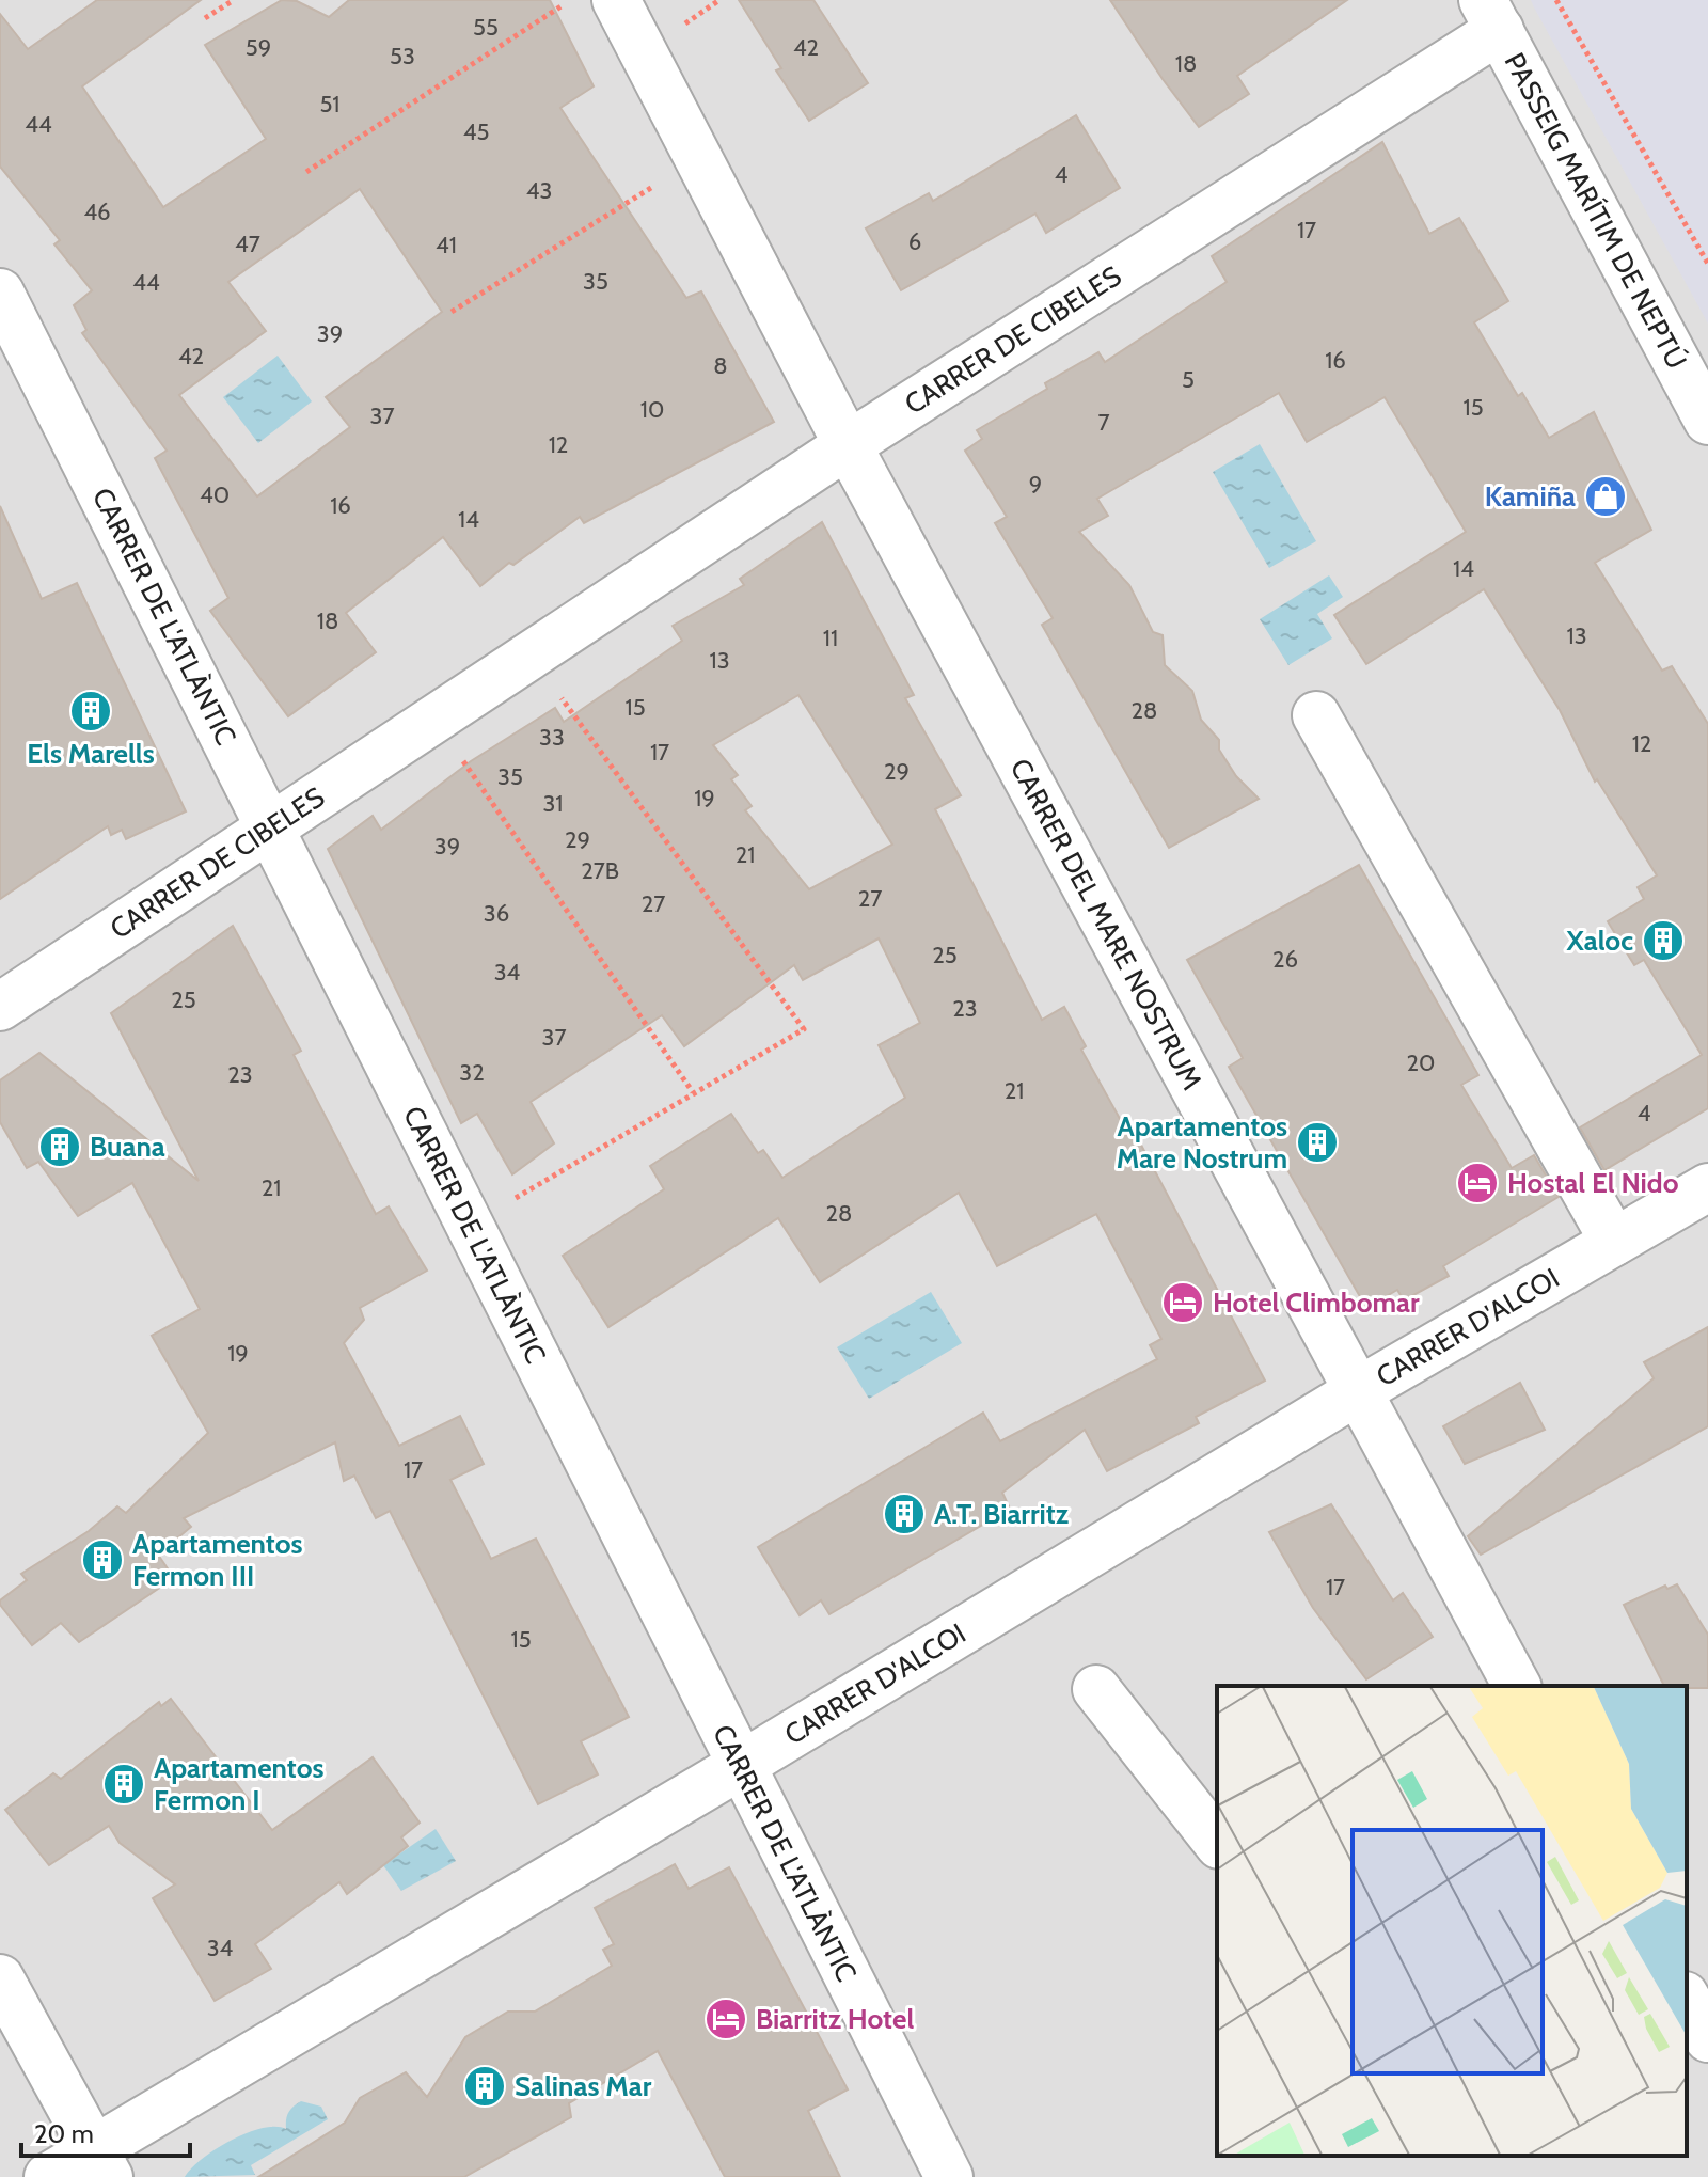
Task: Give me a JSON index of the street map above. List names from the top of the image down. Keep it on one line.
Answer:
{"streets":{"street":["PASSEIG MARÍTIM DE NEPTÚ","CARRER DE CIBELES","CARRER DE L'ATLÀNTIC","CARRER DEL MARE NOSTRUM","CARRER D'ALCOI"]},"crossings":[["PASSEIG MARÍTIM DE NEPTÚ","CARRER DE CIBELES"],["CARRER DE CIBELES","CARRER DE L'ATLÀNTIC"],["CARRER DE CIBELES","CARRER DEL MARE NOSTRUM"],["CARRER DE L'ATLÀNTIC","CARRER D'ALCOI"],["CARRER DEL MARE NOSTRUM","CARRER D'ALCOI"]],"places":{"shop":["Kamiña"],"building":["Els Marells","Xaloc","Apartamentos Mare Nostrum","Buana","A.T. Biarritz","Apartamentos Fermon III","Apartamentos Fermon I","Salinas Mar"],"hotel":["Hostal El Nido","Hotel Climbomar","Biarritz Hotel"]},"house_numbers":["55","59","42","53","18","51","44","45","4","43","46","17","6","47","41","35","44","39","42","16","8","5","15","10","37","7","12","9","40","16","14","14","18","13","11","13","15","28","33","12","17","29","35","19","31","29","39","21","27B","27","27","36","25","26","34","25","23","37","20","32","23","21","4","21","28","19","17","17","15","34"],"scale_bar":"20 m"}
